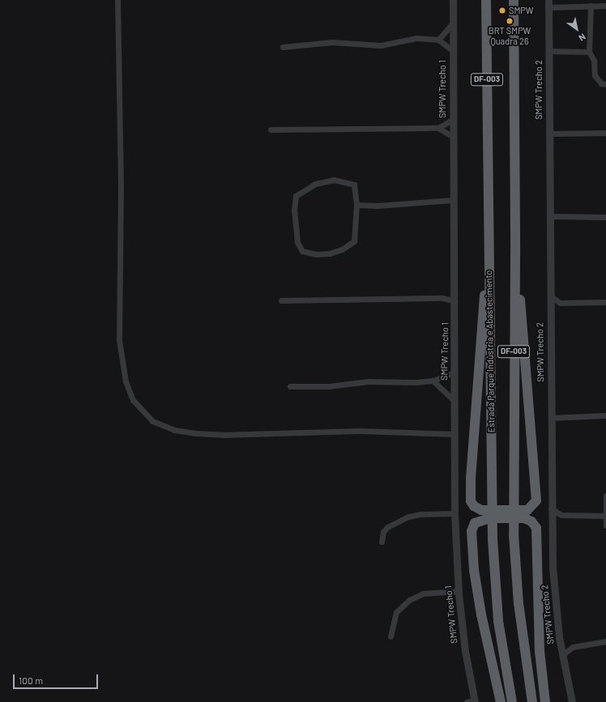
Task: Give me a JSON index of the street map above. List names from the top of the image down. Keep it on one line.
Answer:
{"streets":{"highway":["DF-003","Estrada Parque Indústria e Abastecimento"],"street":["SMPW Trecho 1","SMPW Trecho 2"]},"places":["SMPW","BRT SMPW Quadra 26"],"scale_bar":"100 m","north":"bottom right"}
